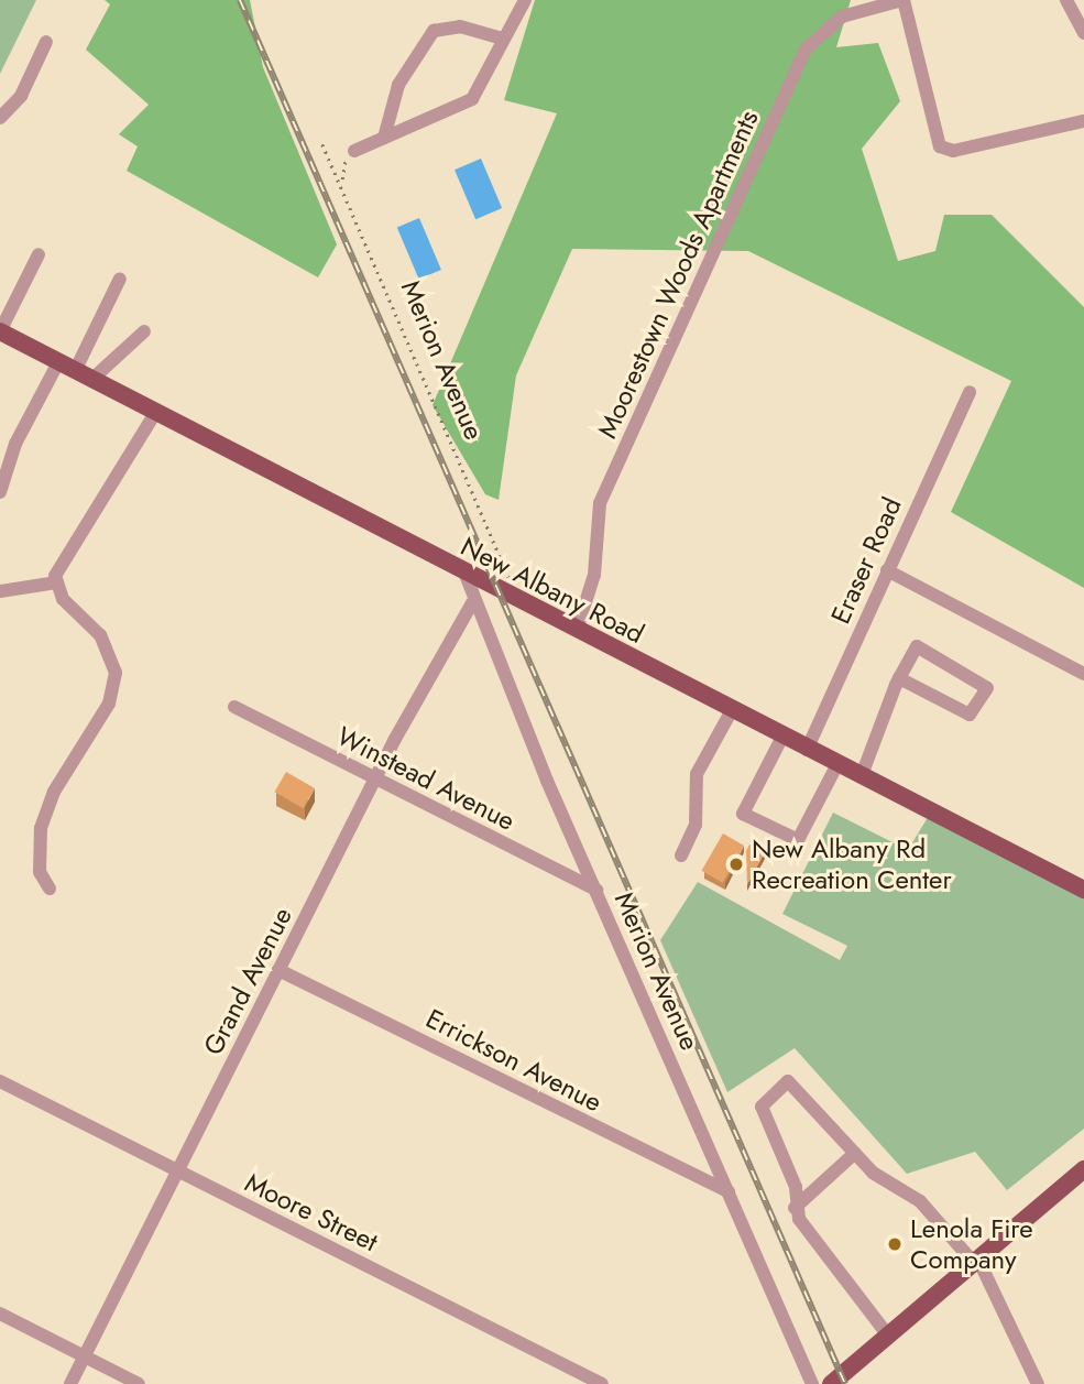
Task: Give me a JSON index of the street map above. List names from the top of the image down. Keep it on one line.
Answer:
{"streets":{"main road":["New Albany Road"],"street":["Moorestown Woods Apartments","Merion Avenue","Eraser Road","Winstead Avenue","Grand Avenue","Errickson Avenue","Moore Street"]},"crossings":[["Moorestown Woods Apartments","New Albany Road"],["Merion Avenue","New Albany Road"],["Merion Avenue","Winstead Avenue"],["Merion Avenue","Grand Avenue"],["Merion Avenue","Errickson Avenue"],["Eraser Road","New Albany Road"],["Winstead Avenue","Grand Avenue"],["Grand Avenue","Errickson Avenue"],["Grand Avenue","Moore Street"]],"places":["New Albany Rd Recreation Center","Lenola Fire Company"]}
